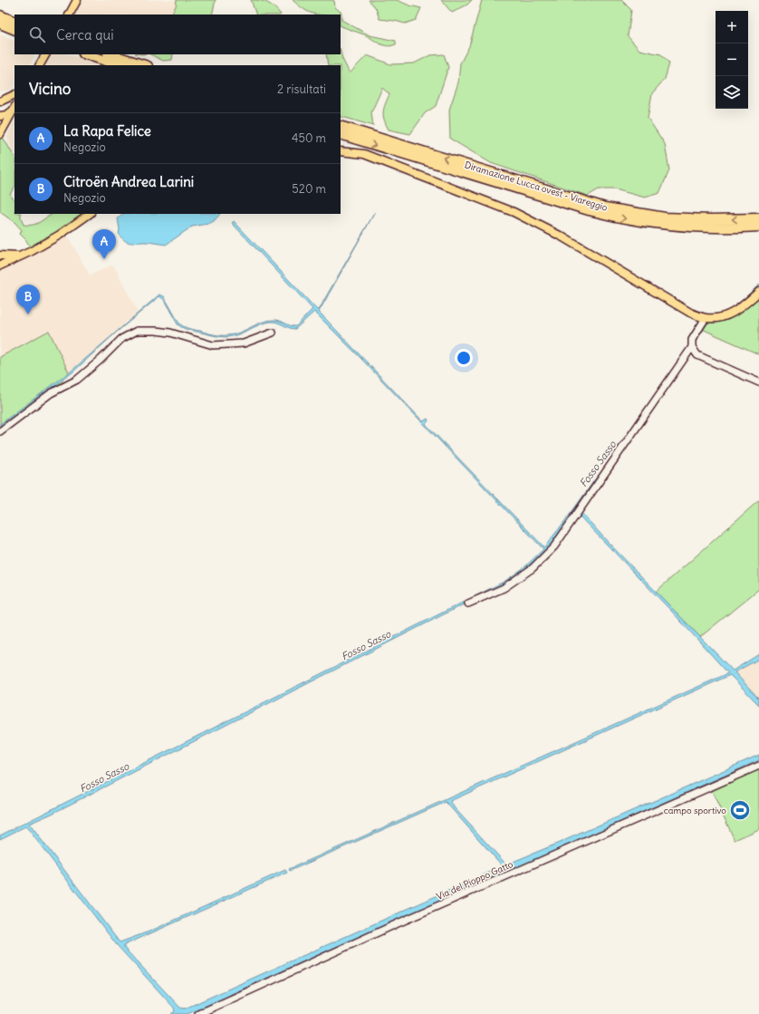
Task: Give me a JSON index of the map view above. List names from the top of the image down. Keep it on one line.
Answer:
{"streets":{"highway":["Diramazione Lucca ovest - Viareggio"],"street":["Via del Pioppo Gatto"]},"water":["Fosso Sasso"],"places":{"sports":["campo sportivo"]},"page":{"map_buttons":["+","−"],"search":"Cerca qui","heading":["Vicino","2 risultati"],"list":[{"mark":"A","name":"La Rapa Felice","note":"Negozio","value":"450 m"},{"mark":"B","name":"Citroën Andrea Larini","note":"Negozio","value":"520 m"}],"pins":["A","B"]}}
